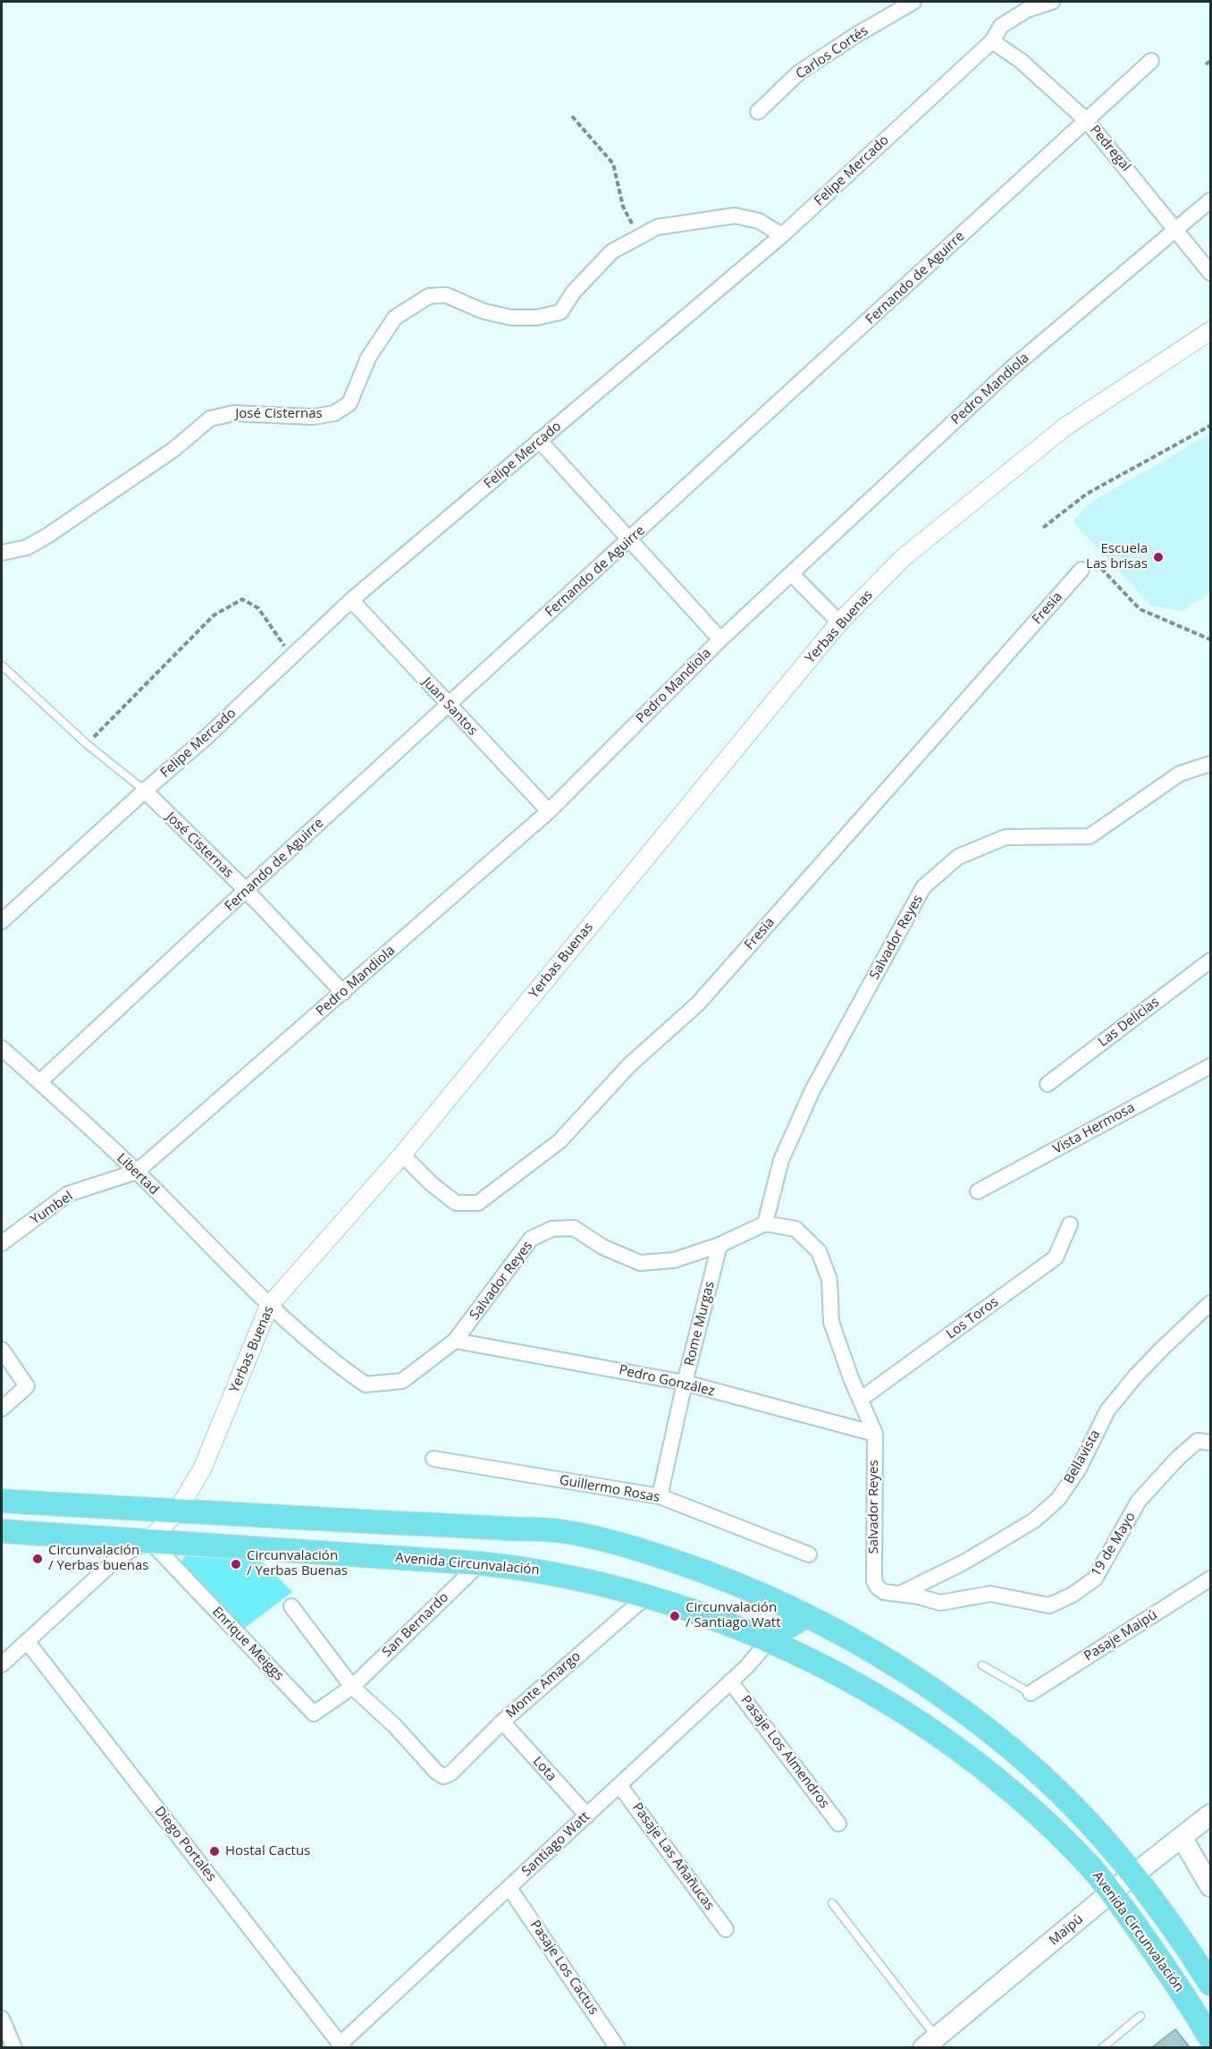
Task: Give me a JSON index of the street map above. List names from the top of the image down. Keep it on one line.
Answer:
{"streets":{"main road":["Avenida Circunvalación","Maipú"],"street":["Carlos Cortés","Pedregal","Felipe Mercado","Fernando de Aguirre","Pedro Mandiola","José Cisternas","Fresia","Yerbas Buenas","Juan Santos","Salvador Reyes","Las Delicias","Vista Hermosa","Libertad","Yumbel","Los Toros","Rome Murgas","Pedro González","Bellavista","Guillermo Rosas","19 de Mayo","San Bernardo","Pasaje Maipú","Enrique Meiggs","Monte Amargo","Pasaje Los Almendros","Lota","Diego Portales","Santiago Watt","Pasaje Las Añañucas","Pasaje Los Cactus"]},"crossings":[["Pedregal","Felipe Mercado"],["Pedregal","Fernando de Aguirre"],["Pedregal","Pedro Mandiola"],["Felipe Mercado","José Cisternas"],["Felipe Mercado","Juan Santos"],["Fernando de Aguirre","José Cisternas"],["Fernando de Aguirre","Juan Santos"],["Fernando de Aguirre","Libertad"],["Pedro Mandiola","José Cisternas"],["Pedro Mandiola","Juan Santos"],["Pedro Mandiola","Libertad"],["Pedro Mandiola","Yumbel"],["Fresia","Yerbas Buenas"],["Yerbas Buenas","Salvador Reyes"],["Yerbas Buenas","Libertad"],["Yerbas Buenas","Avenida Circunvalación"],["Yerbas Buenas","Enrique Meiggs"],["Yerbas Buenas","Diego Portales"],["Salvador Reyes","Libertad"],["Salvador Reyes","Los Toros"],["Salvador Reyes","Rome Murgas"],["Salvador Reyes","Pedro González"],["Salvador Reyes","Bellavista"],["Salvador Reyes","19 de Mayo"],["Libertad","Yumbel"],["Rome Murgas","Pedro González"],["Rome Murgas","Guillermo Rosas"],["Bellavista","19 de Mayo"],["Avenida Circunvalación","San Bernardo"],["Avenida Circunvalación","Enrique Meiggs"],["Avenida Circunvalación","Monte Amargo"],["Avenida Circunvalación","Santiago Watt"],["Avenida Circunvalación","Maipú"],["San Bernardo","Enrique Meiggs"],["San Bernardo","Monte Amargo"],["Enrique Meiggs","Monte Amargo"],["Monte Amargo","Lota"],["Pasaje Los Almendros","Santiago Watt"],["Lota","Santiago Watt"],["Diego Portales","Santiago Watt"],["Santiago Watt","Pasaje Las Añañucas"],["Santiago Watt","Pasaje Los Cactus"]],"places":["Escuela Las brisas","Circunvalación / Yerbas buenas","Circunvalación / Yerbas Buenas","Circunvalación / Santiago Watt","Hostal Cactus"]}
